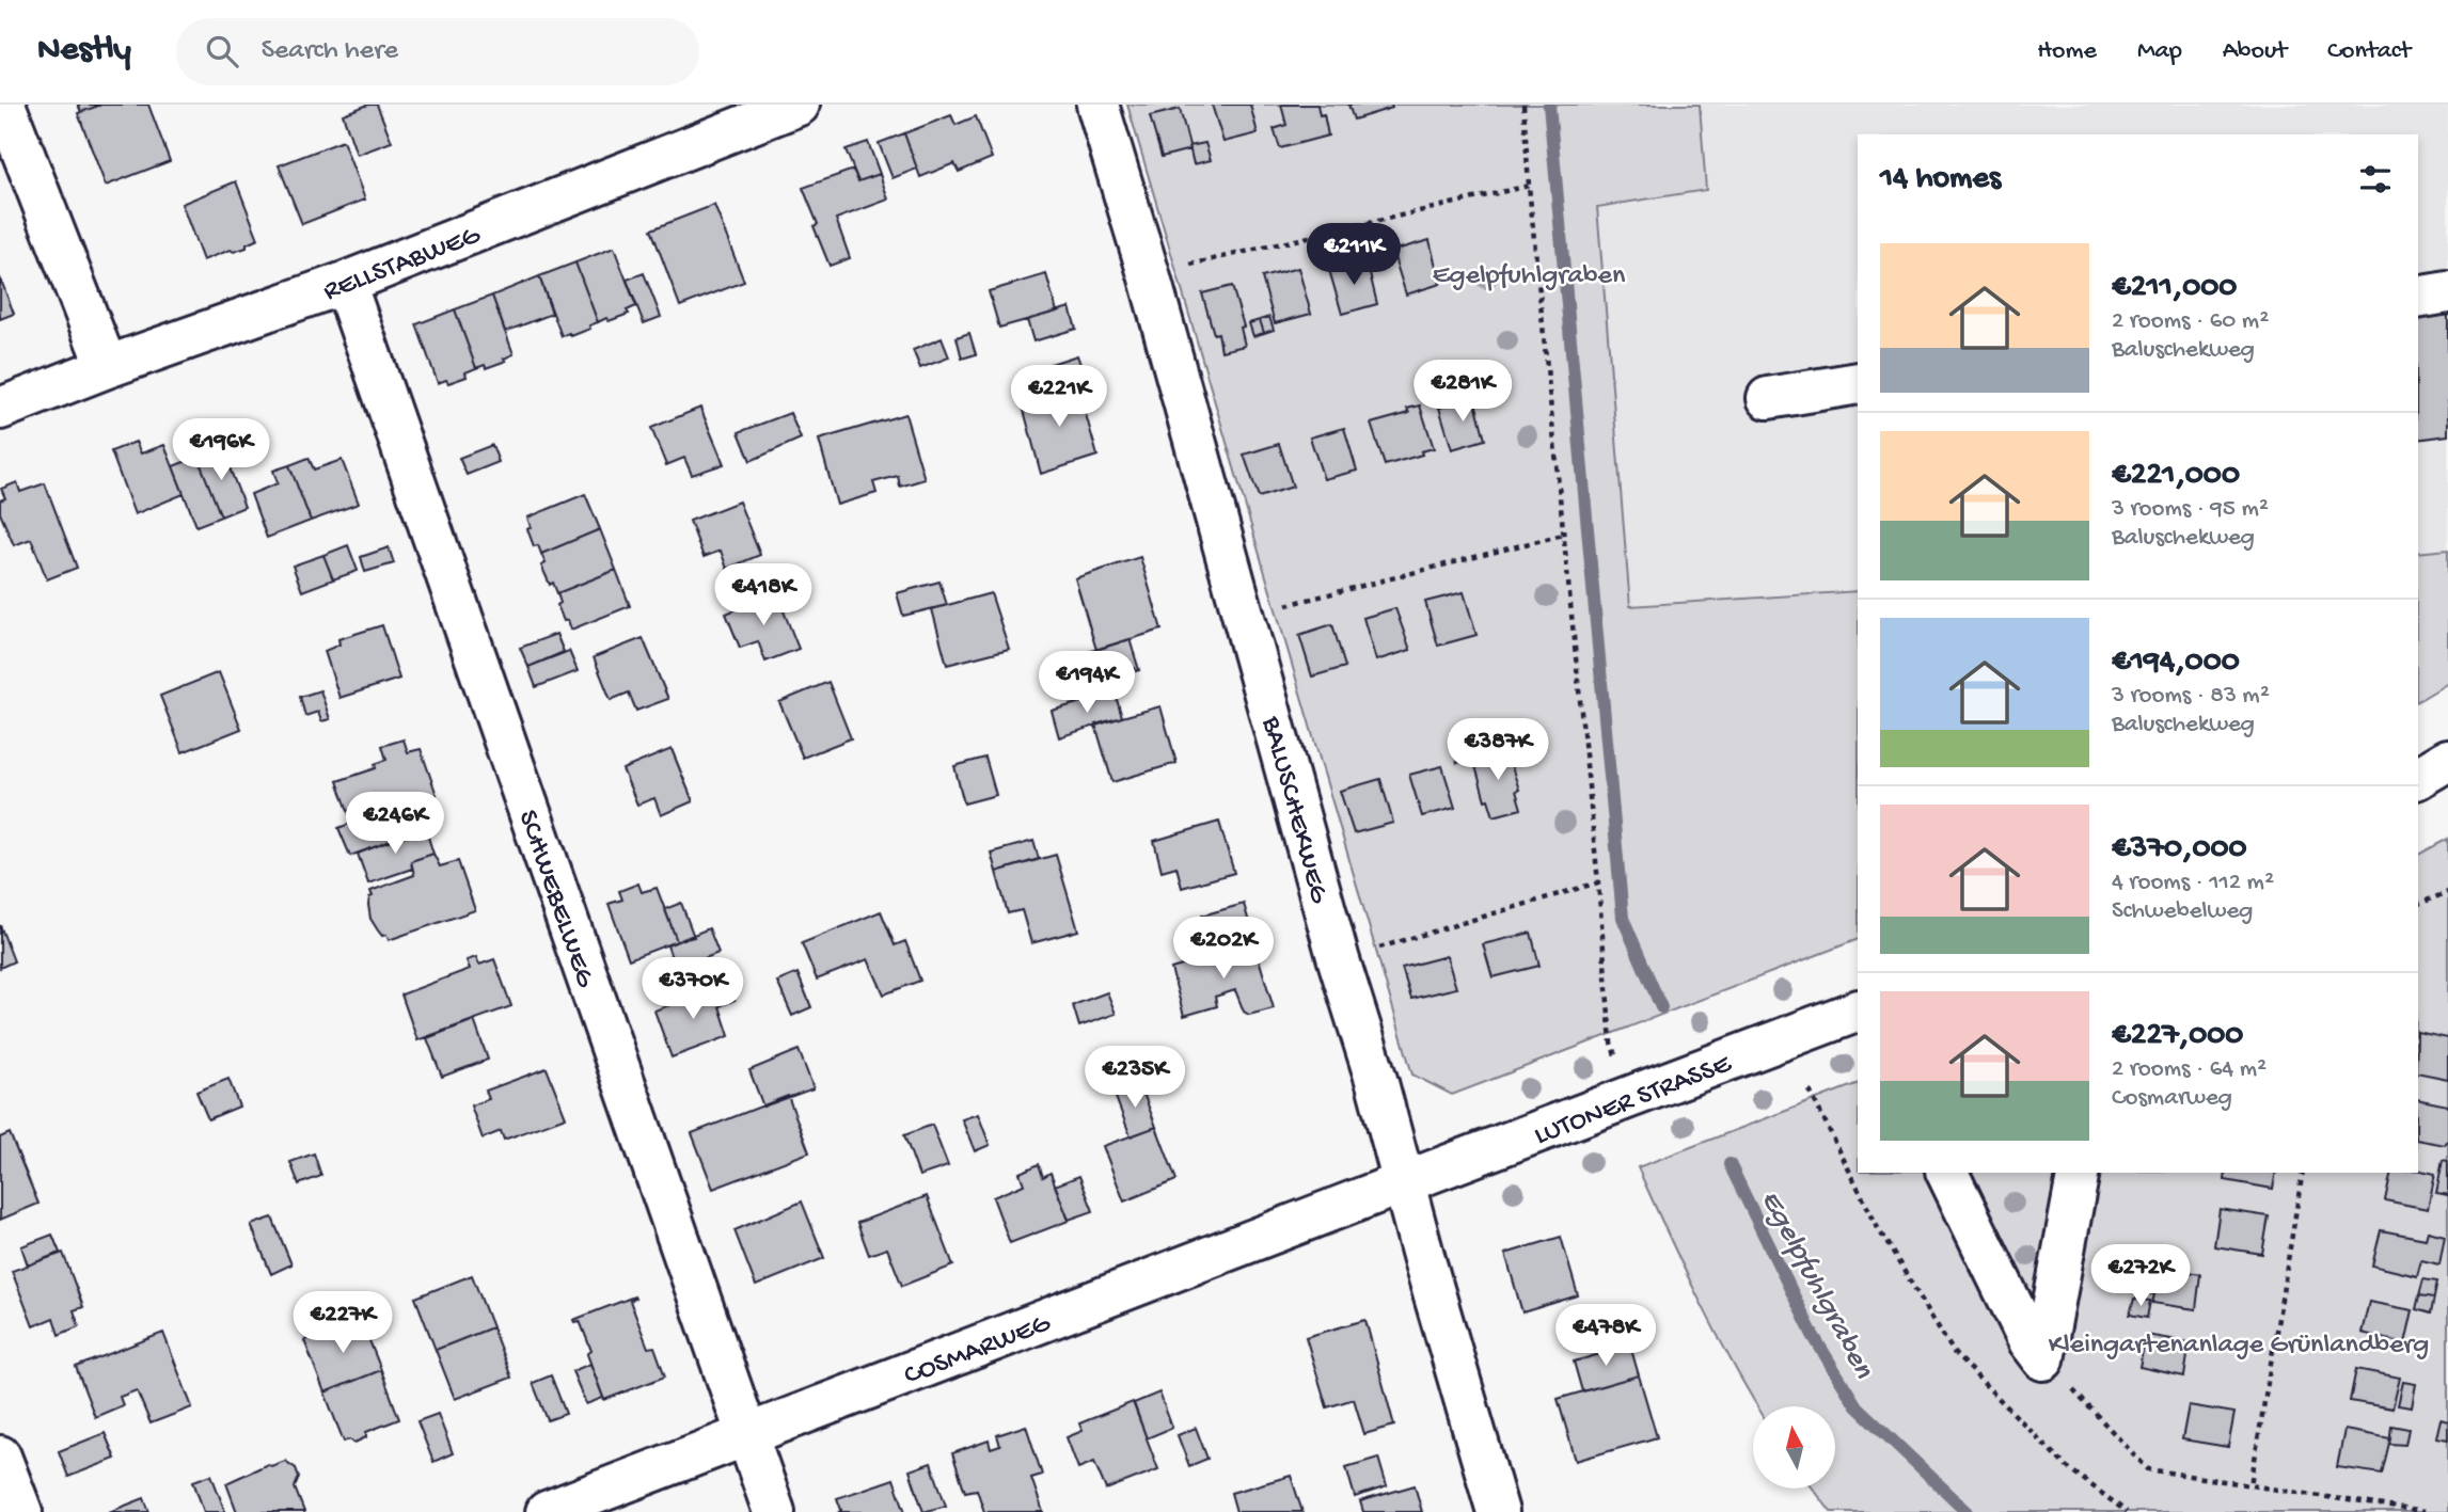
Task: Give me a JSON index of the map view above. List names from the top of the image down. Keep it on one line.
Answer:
{"streets":{"street":["RELLSTABWEG","BALUSCHEKWEG","SCHWEBELWEG","LUTONER STRASSE","COSMARWEG"]},"crossings":[["RELLSTABWEG","SCHWEBELWEG"],["BALUSCHEKWEG","LUTONER STRASSE"],["BALUSCHEKWEG","COSMARWEG"],["SCHWEBELWEG","COSMARWEG"],["LUTONER STRASSE","COSMARWEG"]],"water":["Egelpfuhlgraben"],"parks":["Egelpfuhlgraben","Kleingartenanlage Grünlandberg"],"north":"top","page":{"header":"Nestly","search":"Search here","nav":["Home","Map","About","Contact"],"heading":"14 homes","price":["€211K","€281K","€221K","€196K","€418K","€194K","€387K","€246K","€202K","€370K","€235K","€272K","€227K","€478K"],"list":[{"name":"€211,000","note":"2 rooms · 60 m² · Baluschekweg"},{"name":"€221,000","note":"3 rooms · 95 m² · Baluschekweg"},{"name":"€194,000","note":"3 rooms · 83 m² · Baluschekweg"},{"name":"€370,000","note":"4 rooms · 112 m² · Schwebelweg"},{"name":"€227,000","note":"2 rooms · 64 m² · Cosmarweg"}]}}
